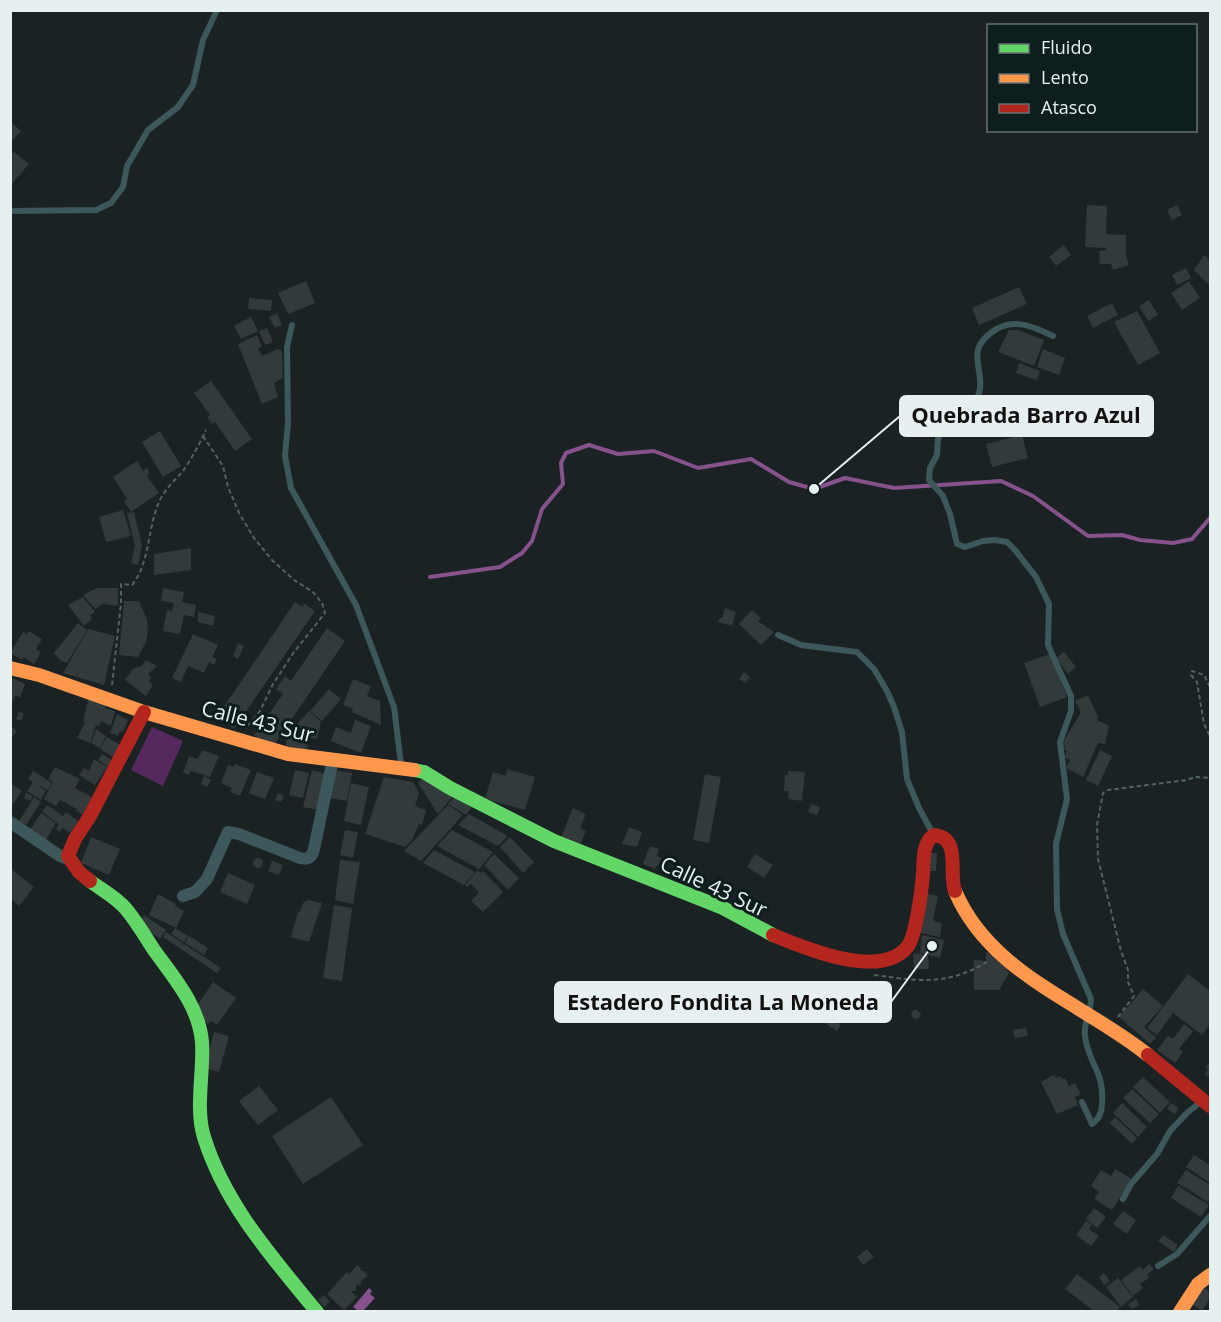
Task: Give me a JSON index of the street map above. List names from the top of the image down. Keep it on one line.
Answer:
{"streets":{"street":["Calle 43 Sur"]},"places":["Quebrada Barro Azul","Estadero Fondita La Moneda"],"legend":["Fluido","Lento","Atasco"]}
